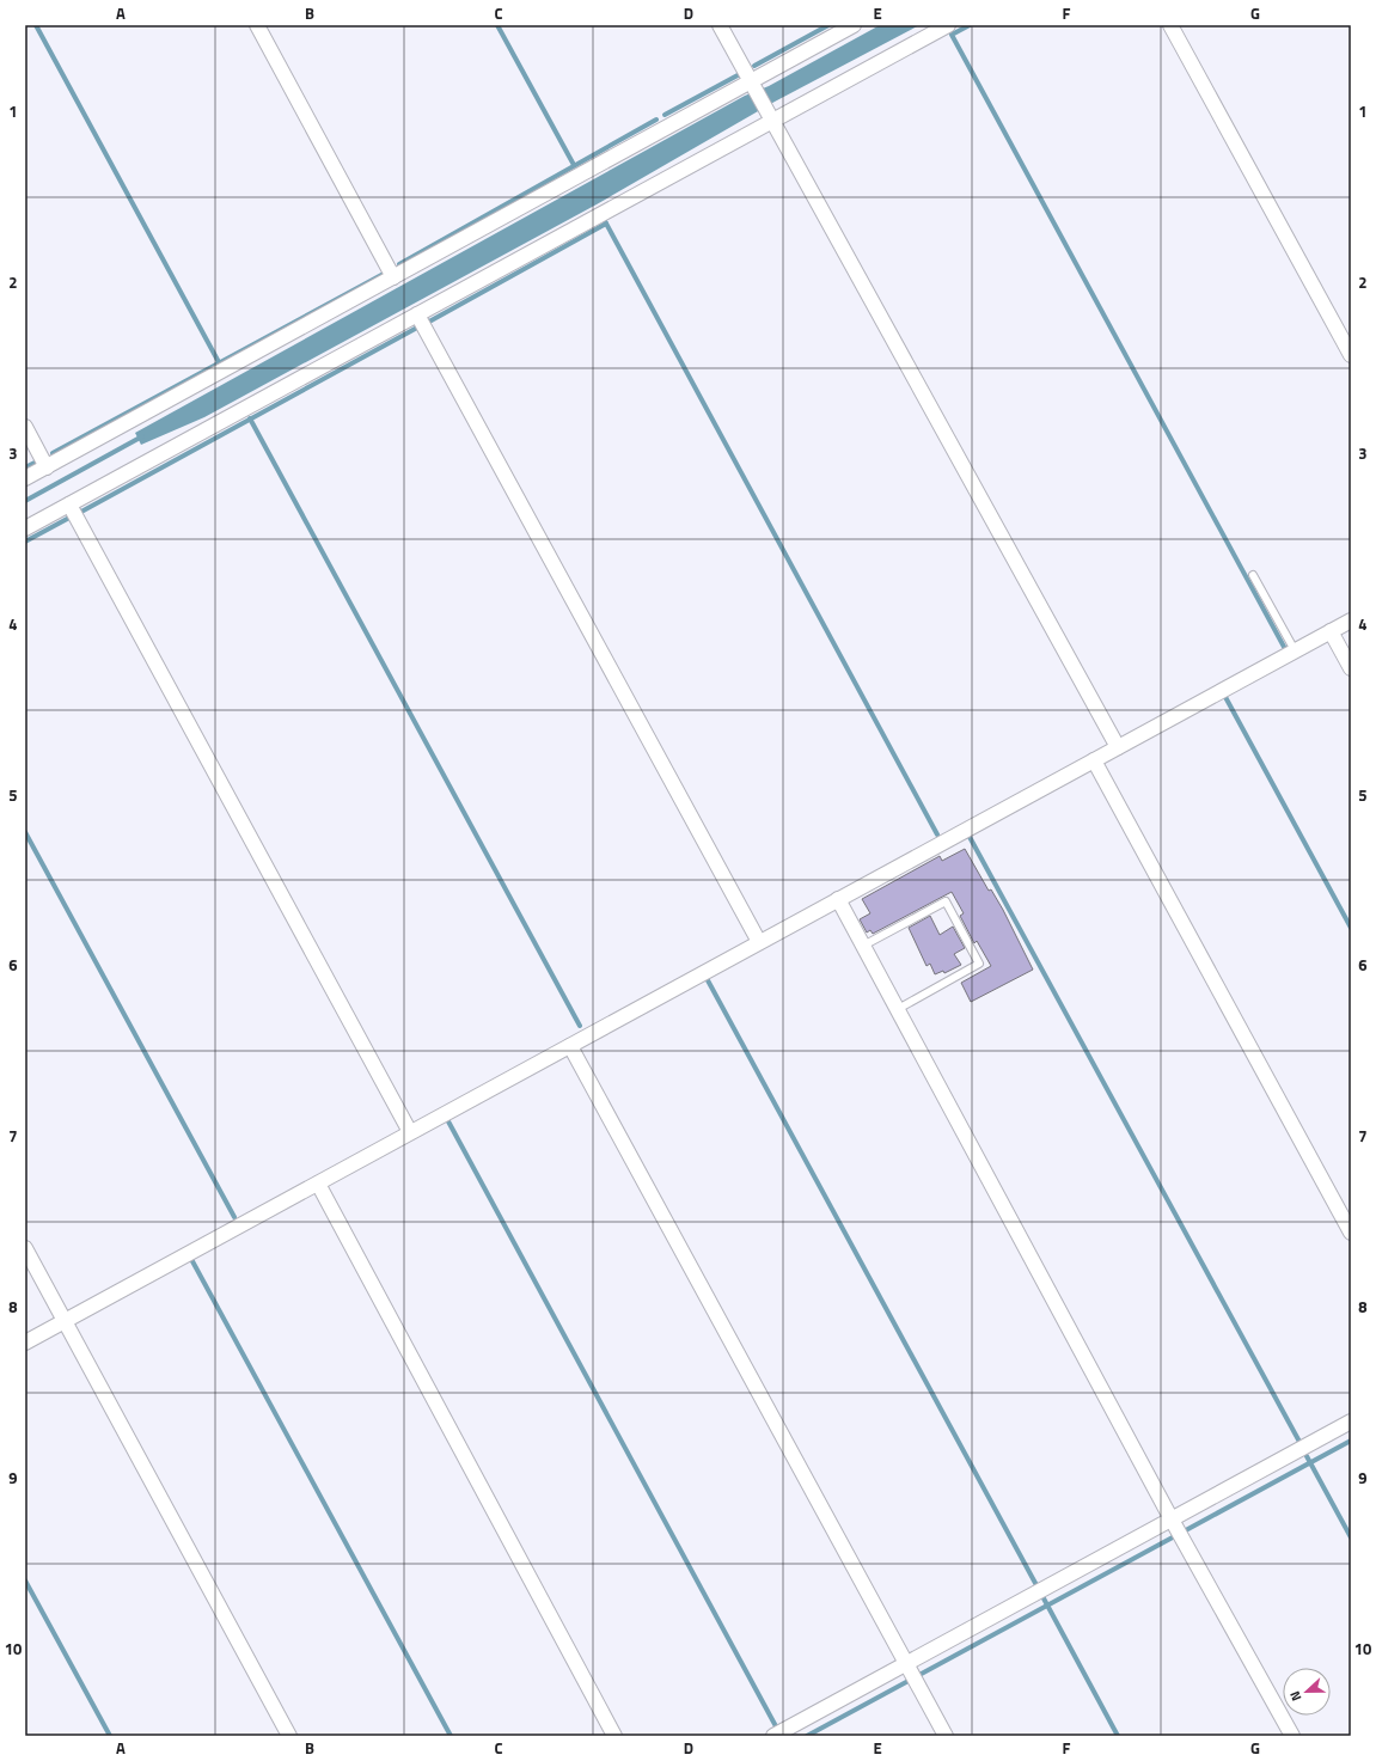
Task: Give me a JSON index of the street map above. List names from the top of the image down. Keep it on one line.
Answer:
{"north":"left","grid":{"columns":["A","B","C","D","E","F","G"],"rows":["1","2","3","4","5","6","7","8","9","10"]}}
